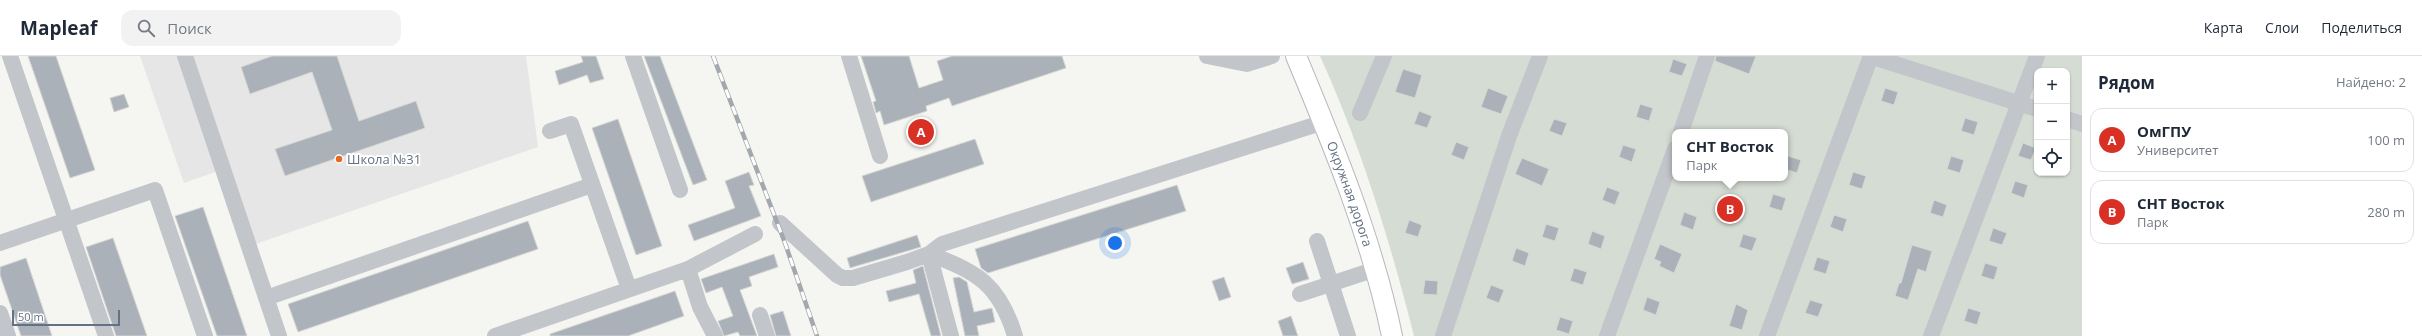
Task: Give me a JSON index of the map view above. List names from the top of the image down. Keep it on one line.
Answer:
{"streets":{"main road":["Окружная дорога"]},"places":["Школа №31"],"scale_bar":"50 m","page":{"header":"Mapleaf","search":"Поиск","nav":["Карта","Слои","Поделиться"],"heading":["Рядом","Найдено: 2"],"map_buttons":["+","−"],"list":[{"mark":"A","name":"ОмГПУ","note":"Университет","value":"100 m"},{"mark":"B","name":"СНТ Восток","note":"Парк","value":"280 m"}],"pins":["A","B"],"popup":["СНТ Восток","Парк"],"scale":"50 m"}}
